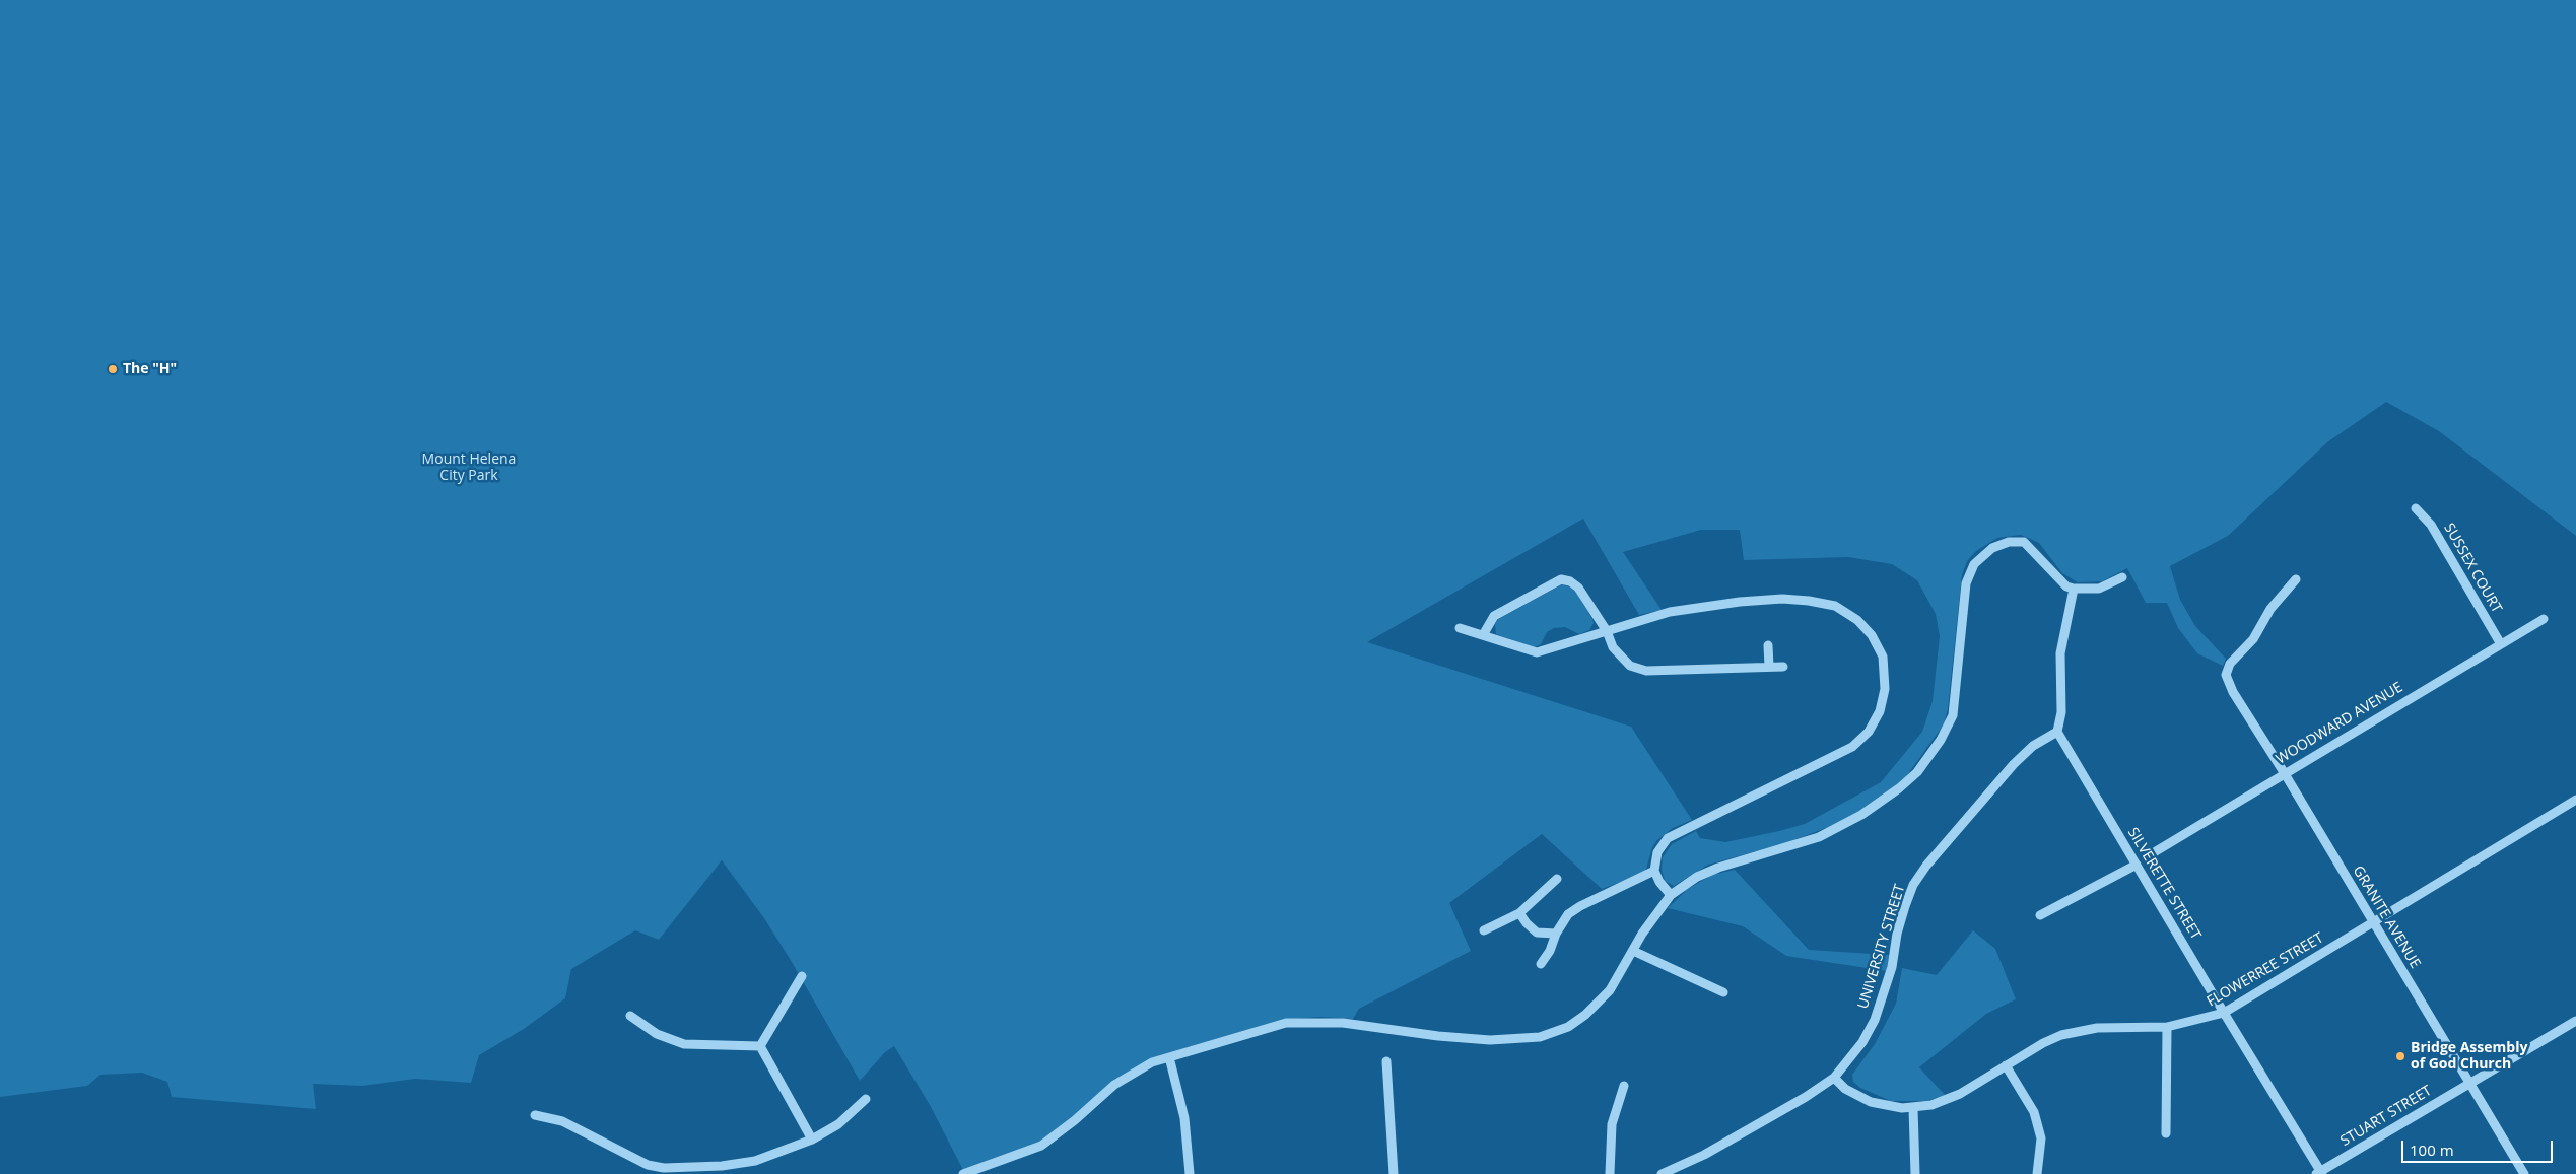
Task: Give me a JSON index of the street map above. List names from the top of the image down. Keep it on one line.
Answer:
{"streets":{"street":["SUSSEX COURT","WOODWARD AVENUE","SILVERETTE STREET","GRANITE AVENUE","UNIVERSITY STREET","FLOWERREE STREET","STUART STREET"]},"crossings":[["SUSSEX COURT","WOODWARD AVENUE"],["WOODWARD AVENUE","GRANITE AVENUE"],["SILVERETTE STREET","UNIVERSITY STREET"],["SILVERETTE STREET","FLOWERREE STREET"],["SILVERETTE STREET","STUART STREET"],["GRANITE AVENUE","FLOWERREE STREET"],["GRANITE AVENUE","STUART STREET"],["UNIVERSITY STREET","FLOWERREE STREET"]],"parks":["Mount Helena City Park"],"places":["The \"H\"","Bridge Assembly of God Church"],"scale_bar":"100 m"}
